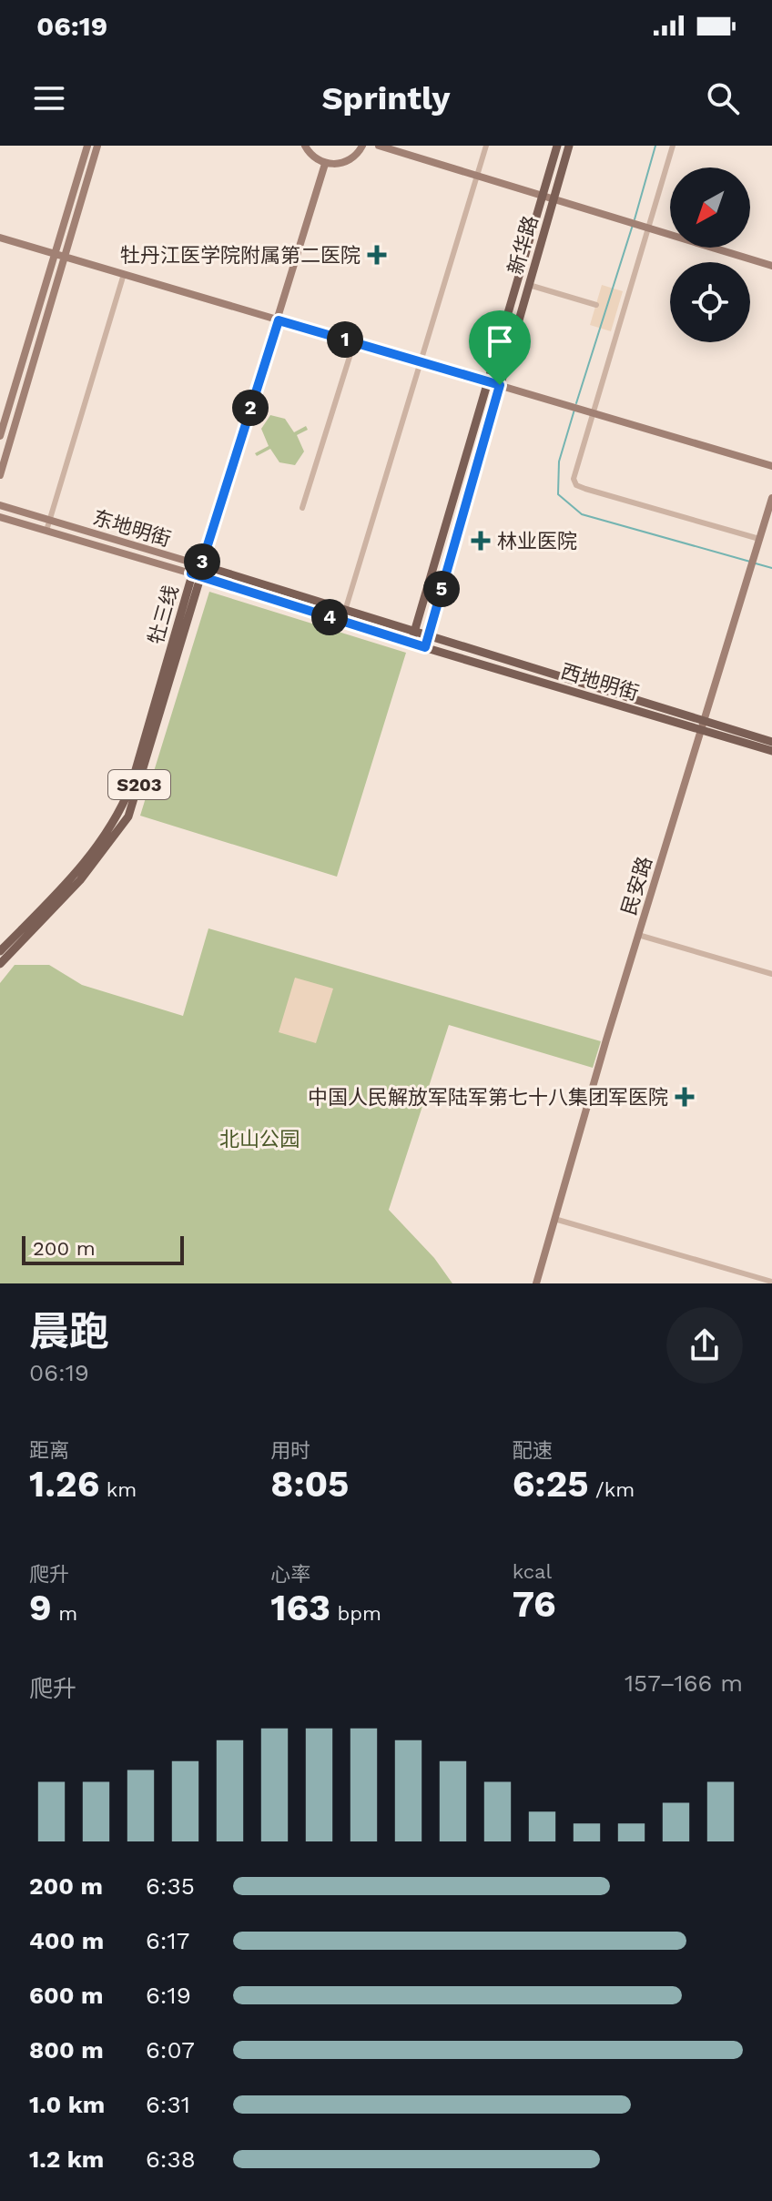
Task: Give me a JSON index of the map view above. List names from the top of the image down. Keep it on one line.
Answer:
{"streets":{"main road":["新华路","东地明街","牡三线","西地明街","S203"],"street":["民安路"]},"crossings":[["新华路","东地明街"],["新华路","西地明街"],["东地明街","牡三线"],["东地明街","西地明街"],["西地明街","民安路"]],"parks":["北山公园"],"places":{"health":["牡丹江医学院附属第二医院","林业医院","中国人民解放军陆军第七十八集团军医院"]},"scale_bar":"200 m","north":"bottom left","page":{"status":"06:19","header":"Sprintly","pins":["1","2","3","5","4"],"scale":"200 m","heading":["晨跑","06:19"],"stats":[["距离","1.26 km"],["用时","8:05"],["配速","6:25 /km"],["爬升","9 m"],["心率","163 bpm"],["kcal","76"]],"chart":["爬升","157–166 m"],"list":[{"name":"200 m","note":"6:35"},{"name":"400 m","note":"6:17"},{"name":"600 m","note":"6:19"},{"name":"800 m","note":"6:07"},{"name":"1.0 km","note":"6:31"},{"name":"1.2 km","note":"6:38"}]}}
